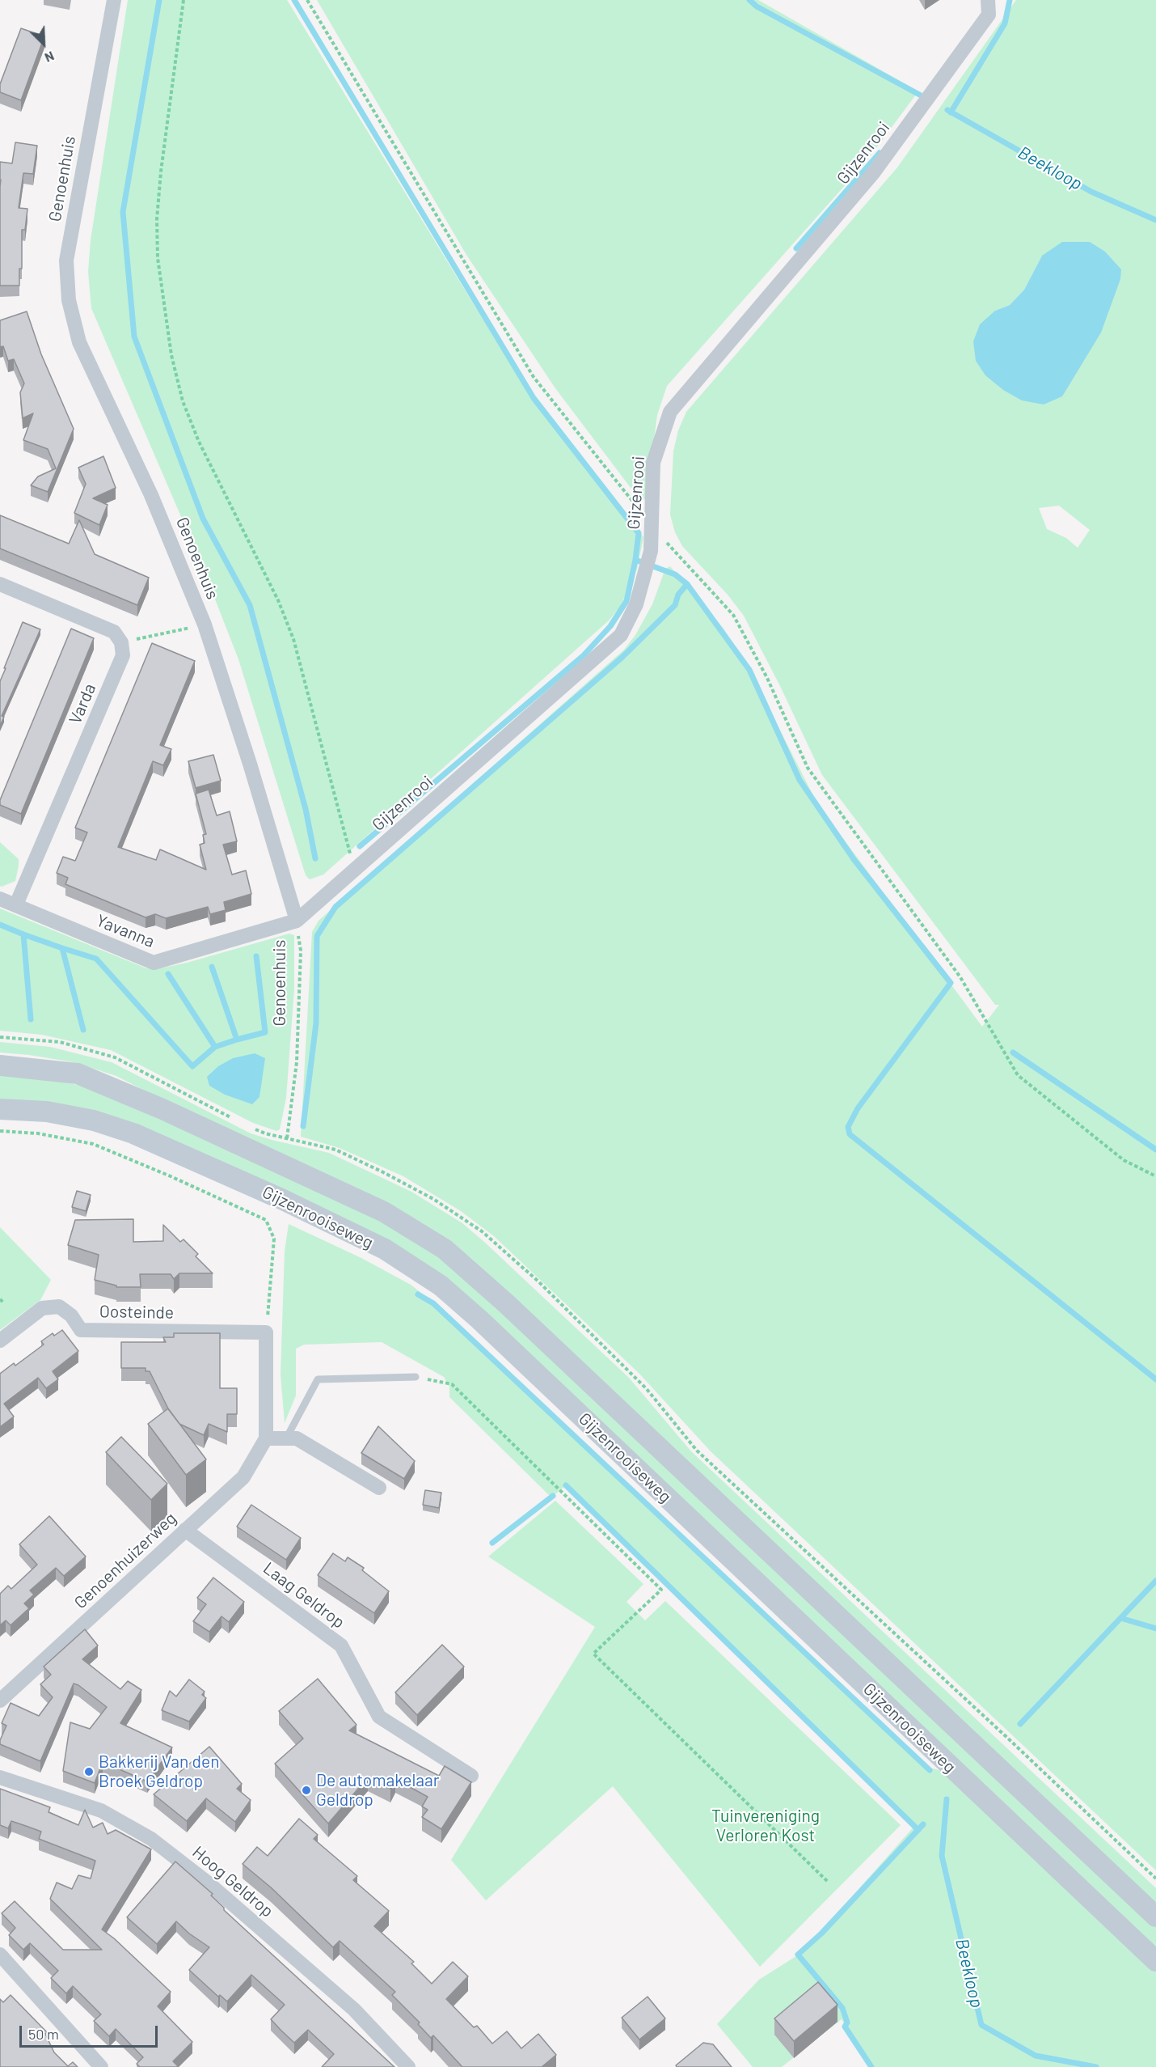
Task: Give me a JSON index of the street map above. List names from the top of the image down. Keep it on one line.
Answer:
{"streets":{"main road":["Gijzenrooiseweg"],"street":["Gijzenrooi","Genoenhuis","Varda","Yavanna","Oosteinde","Genoenhuizerweg","Laag Geldrop","Hoog Geldrop"]},"crossings":[["Gijzenrooi","Genoenhuis"],["Gijzenrooi","Yavanna"],["Genoenhuis","Yavanna"],["Varda","Yavanna"],["Gijzenrooiseweg","Oosteinde"],["Gijzenrooiseweg","Genoenhuizerweg"],["Oosteinde","Genoenhuizerweg"],["Genoenhuizerweg","Laag Geldrop"]],"water":["Beekloop"],"parks":["Tuinvereniging Verloren Kost"],"places":["Bakkerij Van den Broek Geldrop","De automakelaar Geldrop"],"scale_bar":"50 m","north":"bottom right"}
